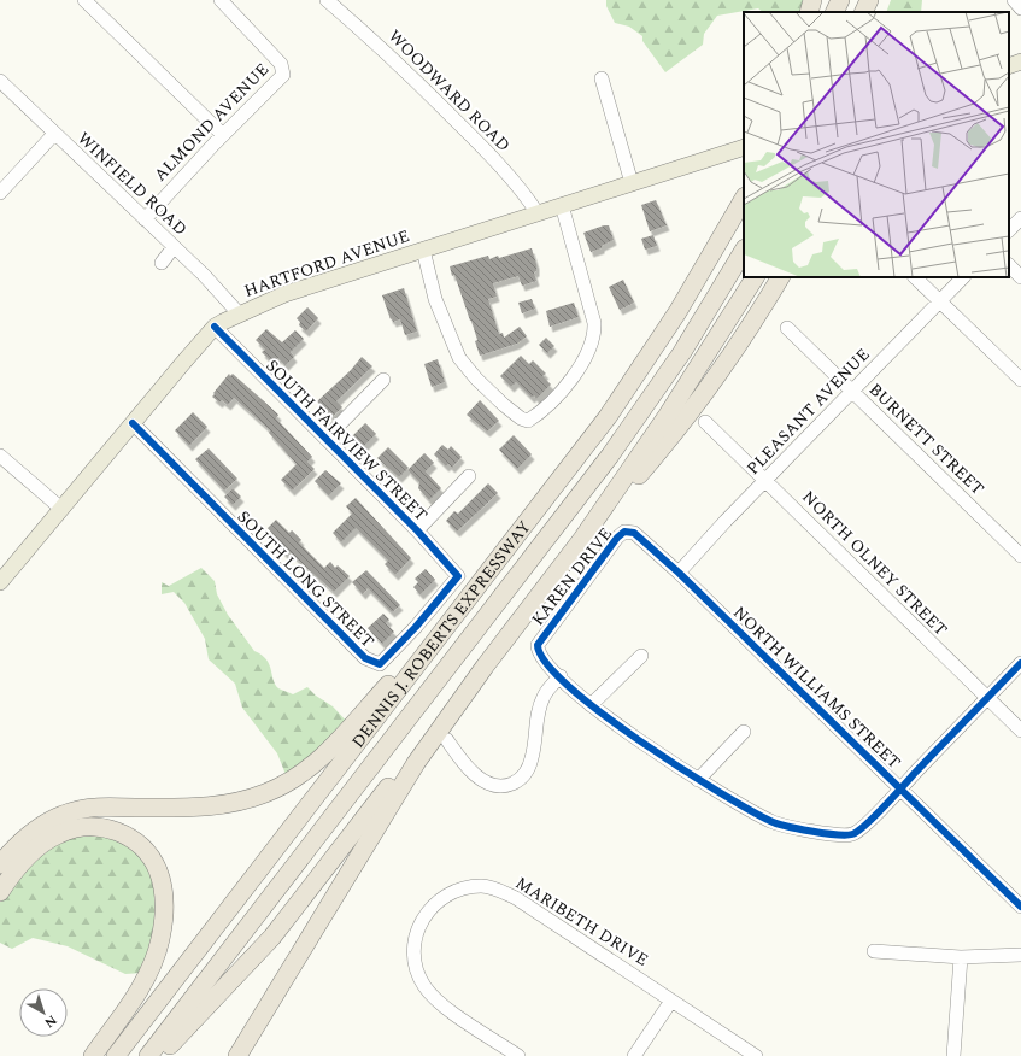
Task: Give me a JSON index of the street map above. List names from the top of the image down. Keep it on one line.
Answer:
{"streets":{"highway":["DENNIS J. ROBERTS EXPRESSWAY"],"main road":["HARTFORD AVENUE"],"street":["WOODWARD ROAD","ALMOND AVENUE","WINFIELD ROAD","PLEASANT AVENUE","BURNETT STREET","SOUTH FAIRVIEW STREET","NORTH OLNEY STREET","KAREN DRIVE","SOUTH LONG STREET","NORTH WILLIAMS STREET","MARIBETH DRIVE"]},"crossings":[["WOODWARD ROAD","HARTFORD AVENUE"],["ALMOND AVENUE","WINFIELD ROAD"],["WINFIELD ROAD","HARTFORD AVENUE"],["HARTFORD AVENUE","SOUTH FAIRVIEW STREET"],["HARTFORD AVENUE","SOUTH LONG STREET"],["PLEASANT AVENUE","BURNETT STREET"],["PLEASANT AVENUE","NORTH OLNEY STREET"],["PLEASANT AVENUE","NORTH WILLIAMS STREET"],["SOUTH FAIRVIEW STREET","SOUTH LONG STREET"],["KAREN DRIVE","NORTH WILLIAMS STREET"]],"north":"bottom right"}
